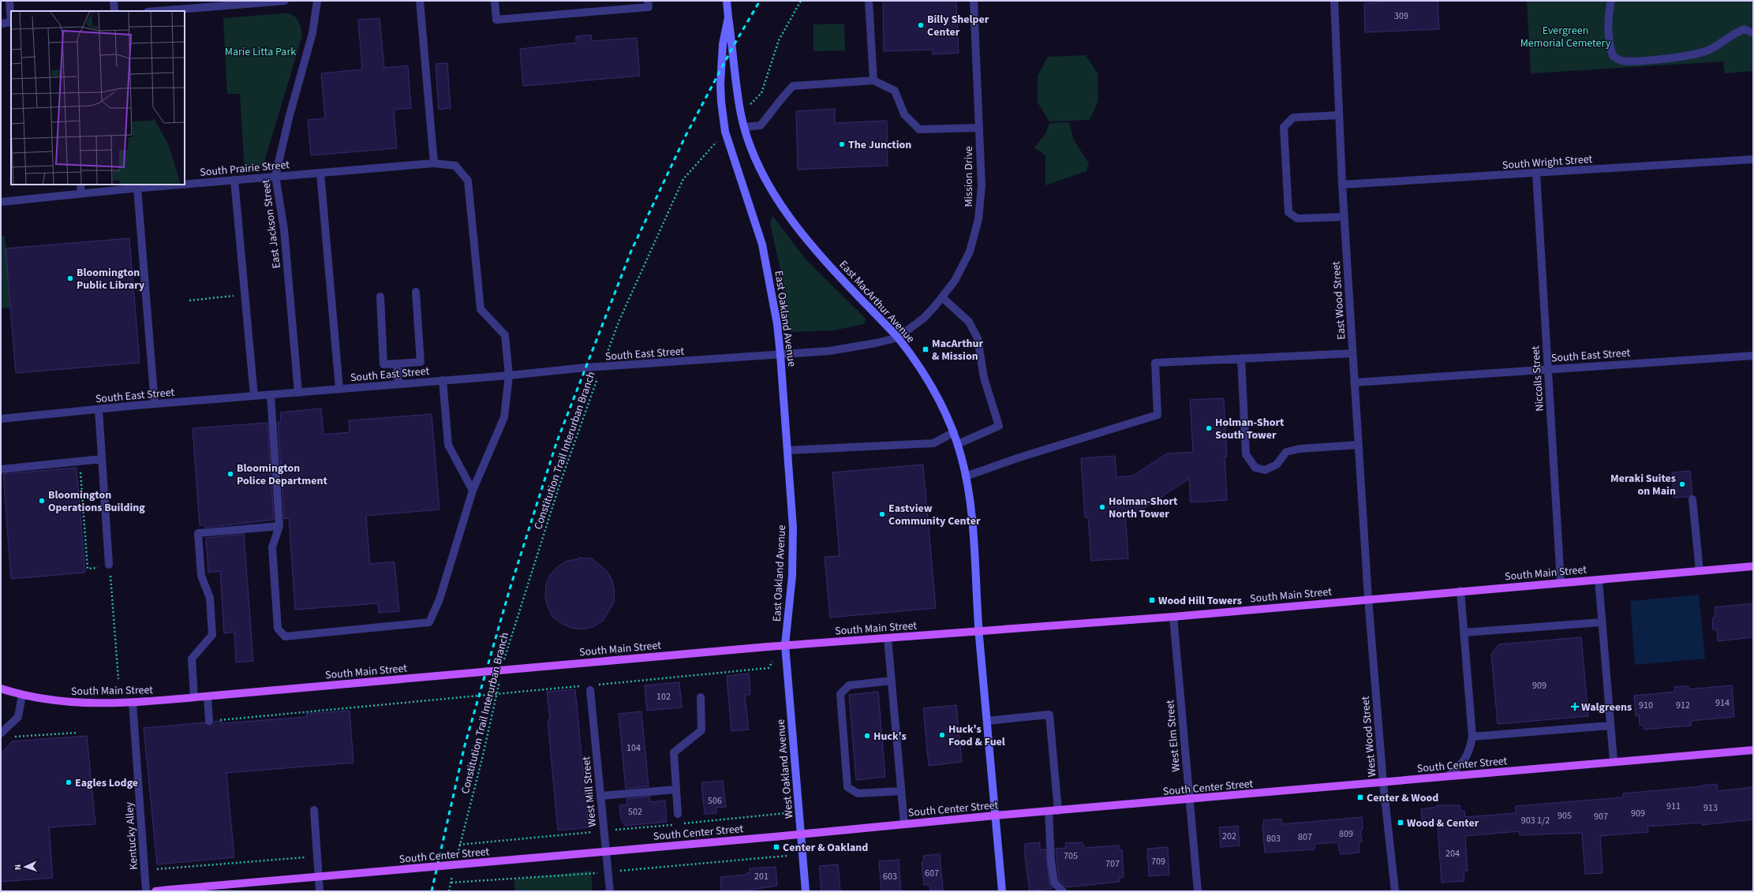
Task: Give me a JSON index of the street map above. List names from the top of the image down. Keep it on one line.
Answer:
{"streets":{"main road":["East MacArthur Avenue","East Oakland Avenue","South Main Street","South Center Street","West Oakland Avenue"],"street":["South Wright Street","South Prairie Street","Mission Drive","East Jackson Street","East Wood Street","South East Street","Niccolls Street","West Elm Street","West Wood Street","West Mill Street","Kentucky Alley"],"path":["Constitution Trail Interurban Branch"]},"crossings":[["South Wright Street","East Wood Street"],["South Wright Street","Niccolls Street"],["South Prairie Street","East Jackson Street"],["South Prairie Street","South East Street"],["Mission Drive","East MacArthur Avenue"],["Mission Drive","East Oakland Avenue"],["Mission Drive","South East Street"],["East Jackson Street","South East Street"],["East Wood Street","South East Street"],["East Wood Street","South Main Street"],["East Wood Street","West Wood Street"],["East MacArthur Avenue","East Oakland Avenue"],["East MacArthur Avenue","South Main Street"],["East MacArthur Avenue","South Center Street"],["East Oakland Avenue","South East Street"],["East Oakland Avenue","Constitution Trail Interurban Branch"],["East Oakland Avenue","South Main Street"],["East Oakland Avenue","West Oakland Avenue"],["South East Street","Niccolls Street"],["South East Street","Constitution Trail Interurban Branch"],["Niccolls Street","South Main Street"],["South Main Street","West Elm Street"],["South Main Street","West Wood Street"],["South Main Street","West Oakland Avenue"],["South Main Street","Kentucky Alley"],["West Elm Street","South Center Street"],["West Wood Street","South Center Street"],["South Center Street","West Oakland Avenue"]],"parks":["Evergreen Memorial Cemetery","Marie Litta Park"],"places":{"other":["Billy Shelper Center","The Junction","Bloomington Public Library","Holman-Short South Tower","Bloomington Police Department","Meraki Suites on Main","Bloomington Operations Building","Holman-Short North Tower","Eastview Community Center","Huck's Food & Fuel","Huck's","Eagles Lodge"],"transit":["MacArthur & Mission","Wood Hill Towers","Center & Wood","Wood & Center","Center & Oakland"],"health":["Walgreens"]},"house_numbers":["309","909","102","914","910","912","104","506","911","913","502","909","905","907","903 1/2","809","202","807","803","204","705","709","707","607","201","603"],"north":"left"}
